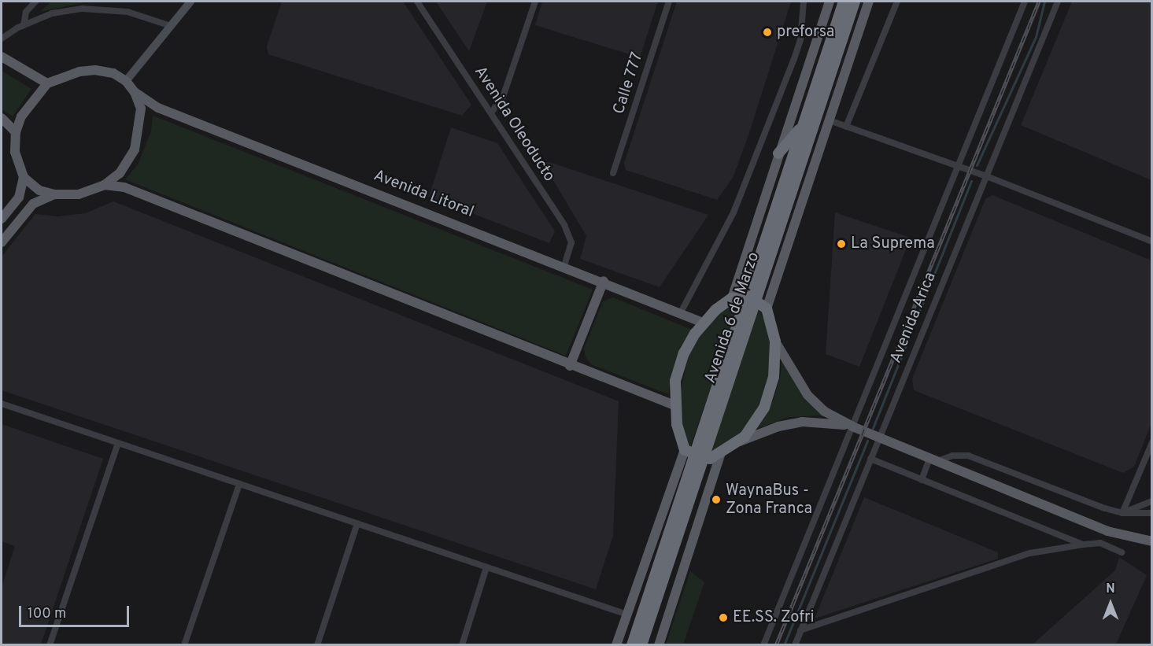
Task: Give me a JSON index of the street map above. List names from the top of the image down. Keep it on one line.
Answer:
{"streets":{"highway":["Avenida 6 de Marzo"],"main road":["Avenida Litoral"],"street":["Calle 777","Avenida Oleoducto","Avenida Arica"]},"crossings":[["Avenida Oleoducto","Avenida Litoral"]],"places":["preforsa","La Suprema","WaynaBus - Zona Franca","EE.SS. Zofri"],"scale_bar":"100 m","north":"top"}
